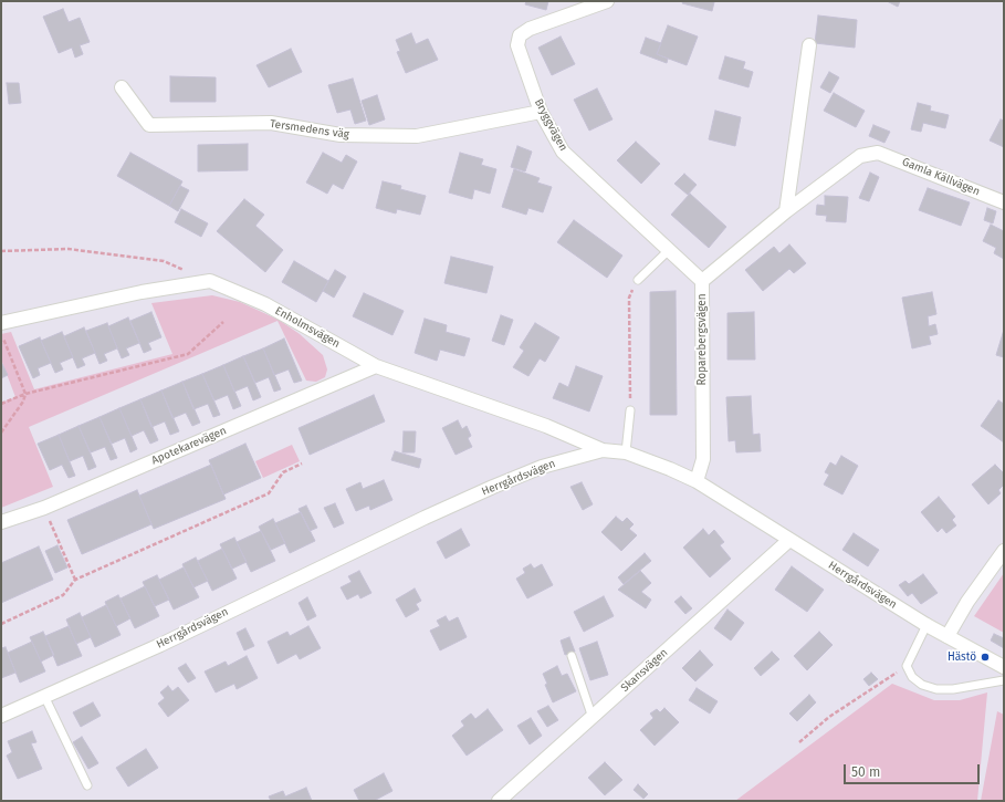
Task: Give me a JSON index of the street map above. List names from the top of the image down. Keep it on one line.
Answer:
{"streets":{"street":["Bryggvägen","Tersmedens väg","Gamla Källvägen","Enholmsvägen","Roparebergsvägen","Apotekarevägen","Herrgårdsvägen","Skansvägen"]},"crossings":[["Bryggvägen","Tersmedens väg"],["Bryggvägen","Roparebergsvägen"],["Gamla Källvägen","Roparebergsvägen"],["Enholmsvägen","Apotekarevägen"],["Enholmsvägen","Herrgårdsvägen"],["Roparebergsvägen","Herrgårdsvägen"],["Herrgårdsvägen","Skansvägen"]],"places":["Hästö"],"scale_bar":"50 m"}
